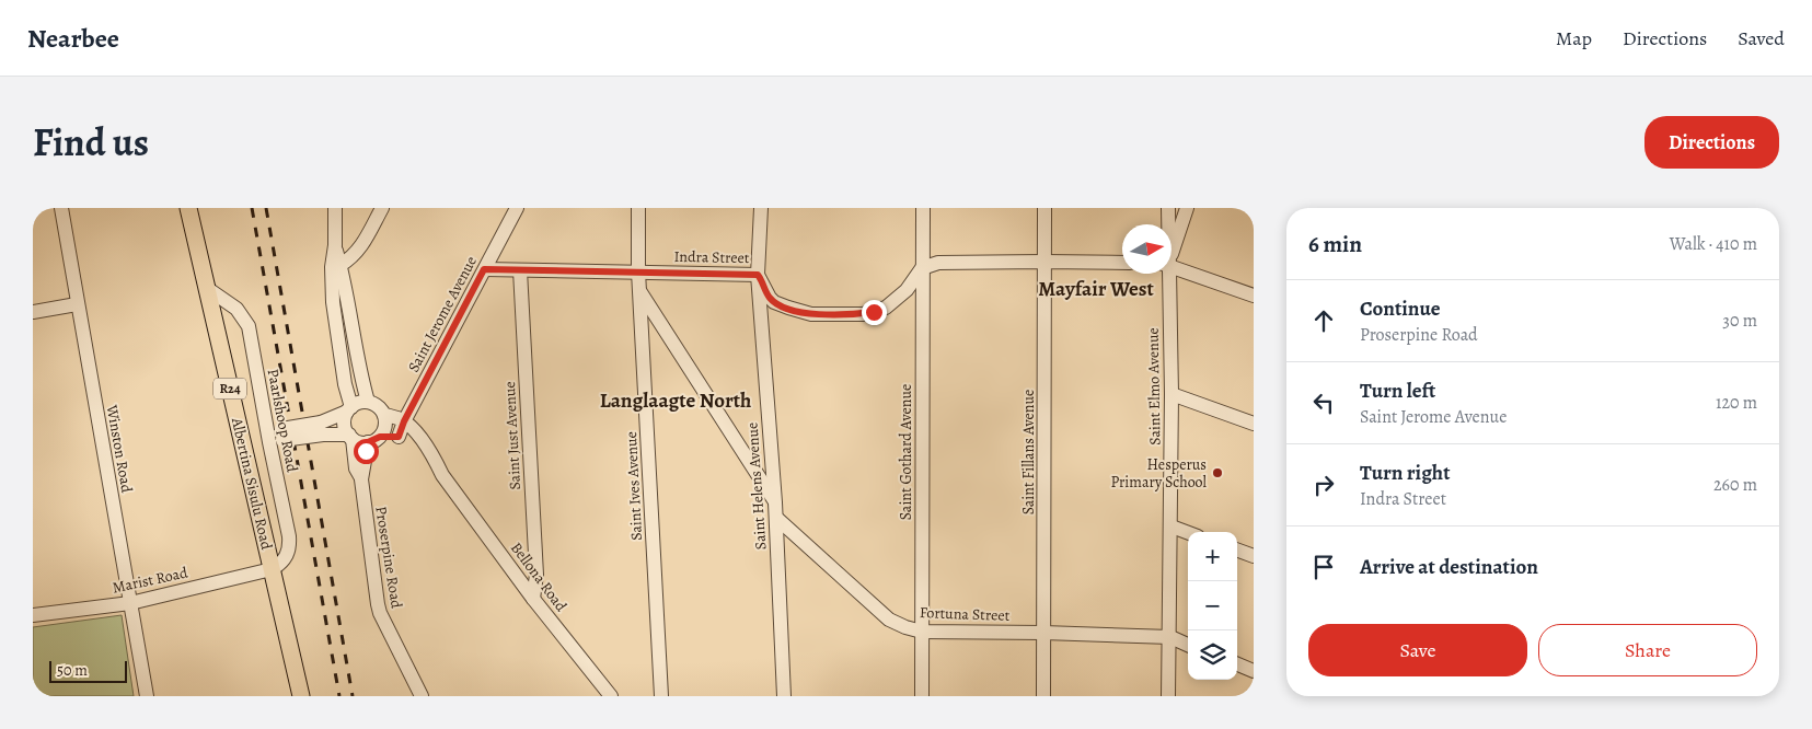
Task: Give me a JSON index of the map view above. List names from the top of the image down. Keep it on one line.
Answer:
{"streets":{"main road":["R24","Albertina Sisulu Road"],"street":["Indra Street","Saint Jerome Avenue","Saint Elmo Avenue","Paarlshoop Road","Saint Just Avenue","Winston Road","Saint Gothard Avenue","Saint Fillans Avenue","Saint Ives Avenue","Saint Helens Avenue","Proserpine Road","Bellona Road","Marist Road","Fortuna Street"]},"crossings":[["Indra Street","Saint Jerome Avenue"],["Indra Street","Saint Just Avenue"],["Indra Street","Saint Gothard Avenue"],["Indra Street","Saint Ives Avenue"],["Indra Street","Saint Helens Avenue"],["Saint Jerome Avenue","Bellona Road"],["Saint Elmo Avenue","Fortuna Street"],["Paarlshoop Road","Albertina Sisulu Road"],["Paarlshoop Road","Marist Road"],["Saint Just Avenue","Bellona Road"],["Winston Road","Marist Road"],["Saint Gothard Avenue","Fortuna Street"],["Saint Fillans Avenue","Fortuna Street"],["Albertina Sisulu Road","Marist Road"],["Saint Helens Avenue","Fortuna Street"]],"districts":["Mayfair West","Langlaagte North"],"places":["Hesperus Primary School"],"scale_bar":"50 m","north":"right","page":{"header":"Nearbee","nav":["Map","Directions","Saved"],"title":"Find us","buttons":["Directions",["Save","Share"]],"heading":["6 min","Walk · 410 m"],"list":[["Continue","Proserpine Road","30 m"],["Turn left","Saint Jerome Avenue","120 m"],["Turn right","Indra Street","260 m"],"Arrive at destination"],"map_buttons":["+","−"],"scale":"50 m"}}
